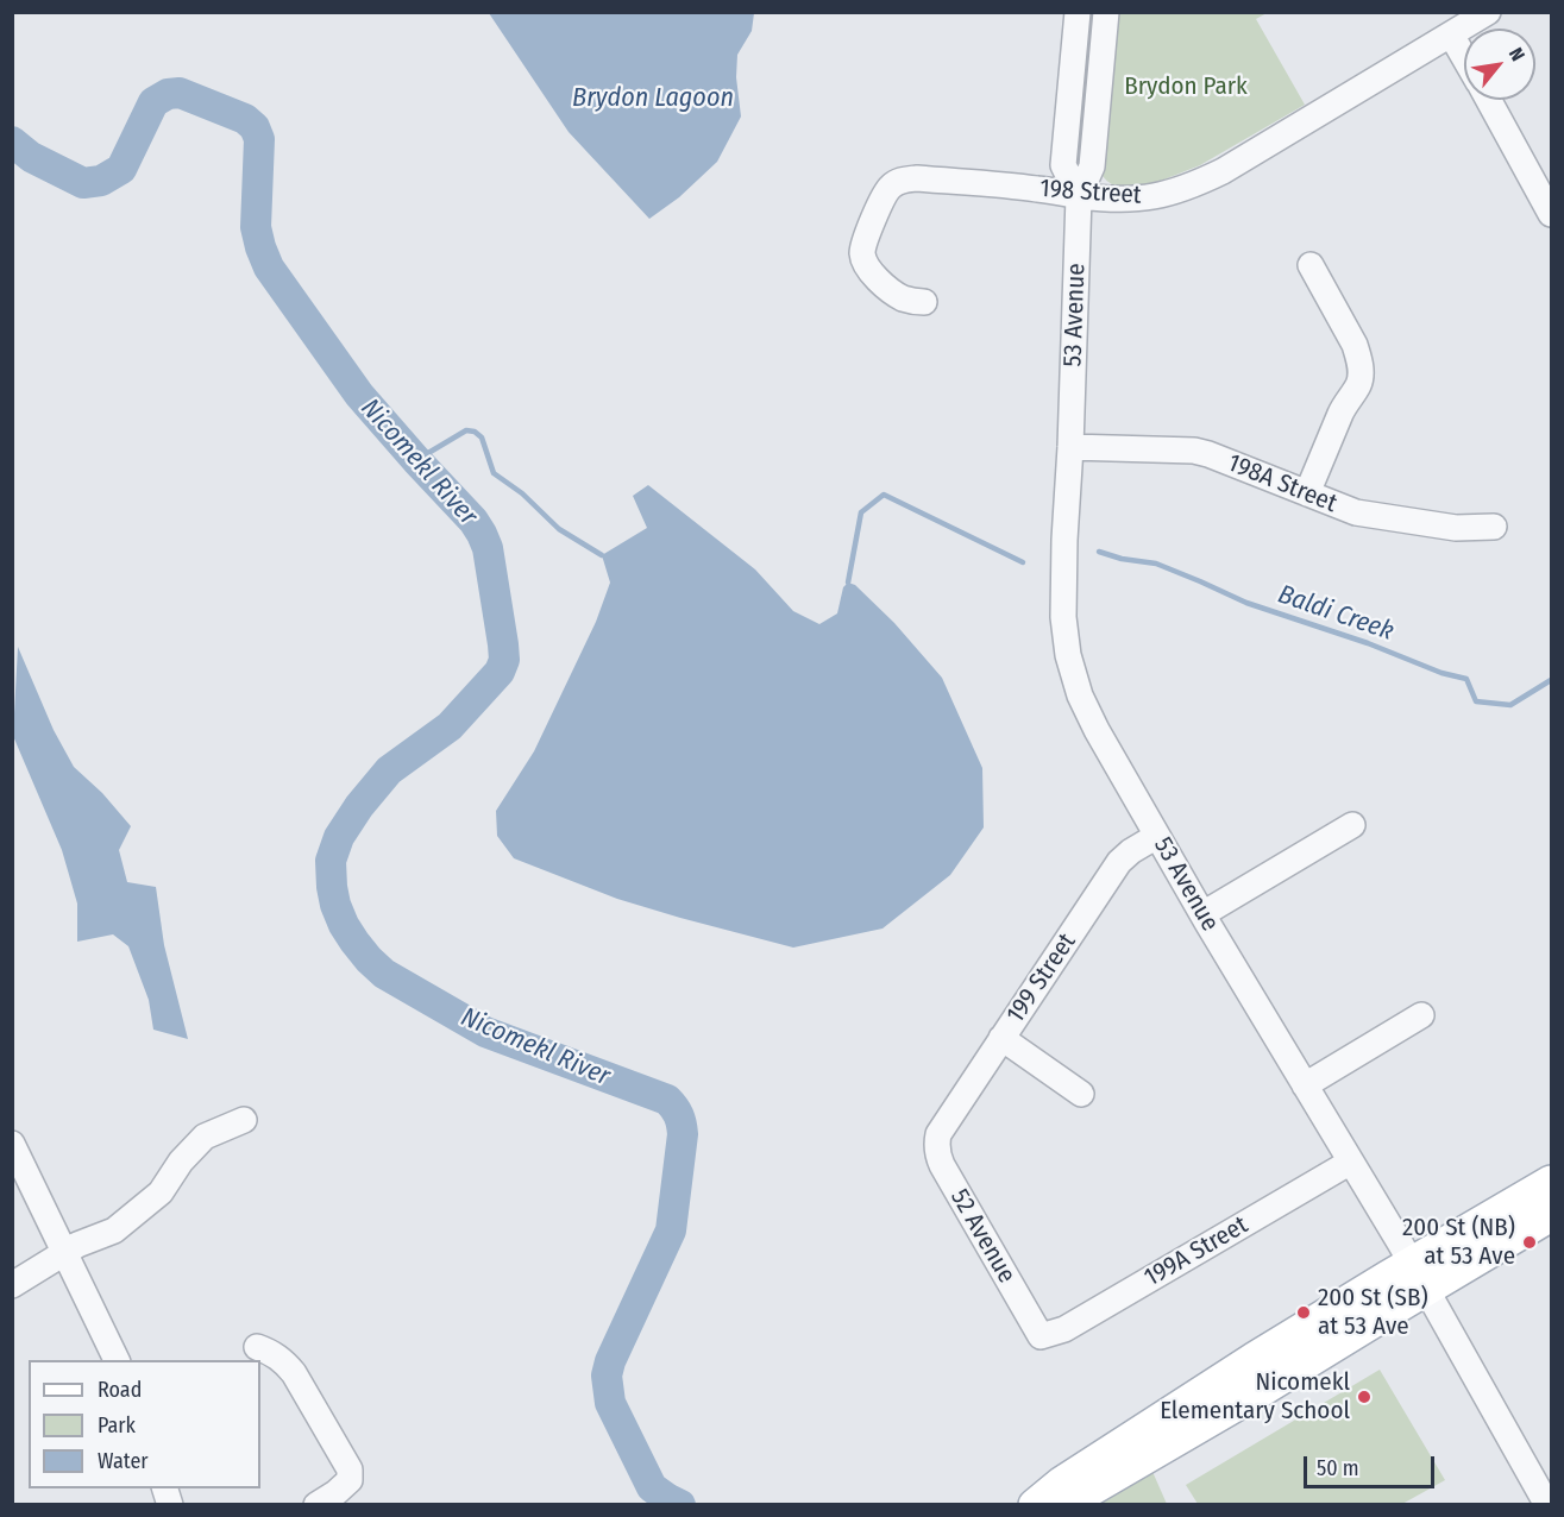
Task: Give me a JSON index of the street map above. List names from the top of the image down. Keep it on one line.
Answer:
{"streets":{"street":["198 Street","53 Avenue","198A Street","199 Street","52 Avenue","199A Street"]},"crossings":[["198 Street","53 Avenue"],["53 Avenue","198A Street"],["53 Avenue","199 Street"],["53 Avenue","199A Street"],["199 Street","52 Avenue"],["52 Avenue","199A Street"]],"water":["Brydon Lagoon","Nicomekl River","Baldi Creek"],"parks":["Brydon Park"],"places":["200 St (NB) at 53 Ave","200 St (SB) at 53 Ave","Nicomekl Elementary School"],"legend":["Road","Park","Water"],"scale_bar":"50 m","north":"top right"}
